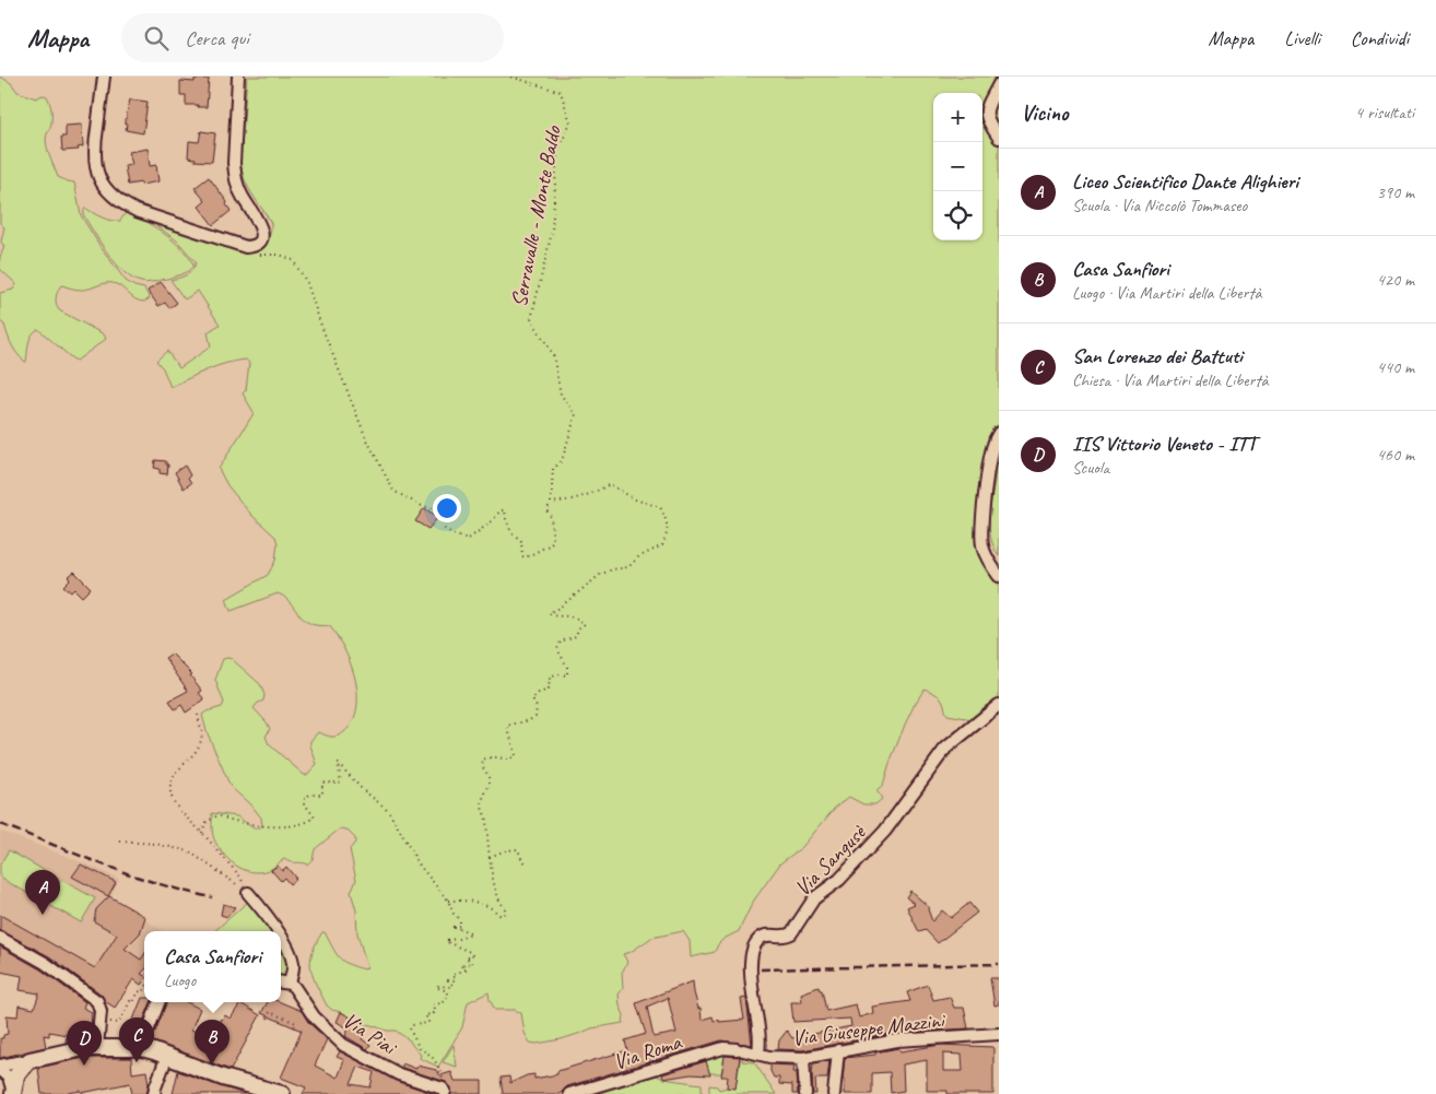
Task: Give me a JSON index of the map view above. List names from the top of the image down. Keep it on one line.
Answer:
{"streets":{"street":["Via Sangusè","Via Giuseppe Mazzini","Via Piai","Via Roma"],"path":["Serravalle - Monte Baldo"]},"crossings":[["Via Sangusè","Via Giuseppe Mazzini"],["Via Sangusè","Via Roma"],["Via Giuseppe Mazzini","Via Roma"]],"page":{"header":"Mappa","search":"Cerca qui","nav":["Mappa","Livelli","Condividi"],"heading":["Vicino","4 risultati"],"map_buttons":["+","−"],"list":[{"mark":"A","name":"Liceo Scientifico Dante Alighieri","note":"Scuola · Via Niccolò Tommaseo","value":"390 m"},{"mark":"B","name":"Casa Sanfiori","note":"Luogo · Via Martiri della Libertà","value":"420 m"},{"mark":"C","name":"San Lorenzo dei Battuti","note":"Chiesa · Via Martiri della Libertà","value":"440 m"},{"mark":"D","name":"IIS Vittorio Veneto - ITT","note":"Scuola","value":"460 m"}],"pins":["A","C","B","D"],"popup":["Casa Sanfiori","Luogo"]}}
